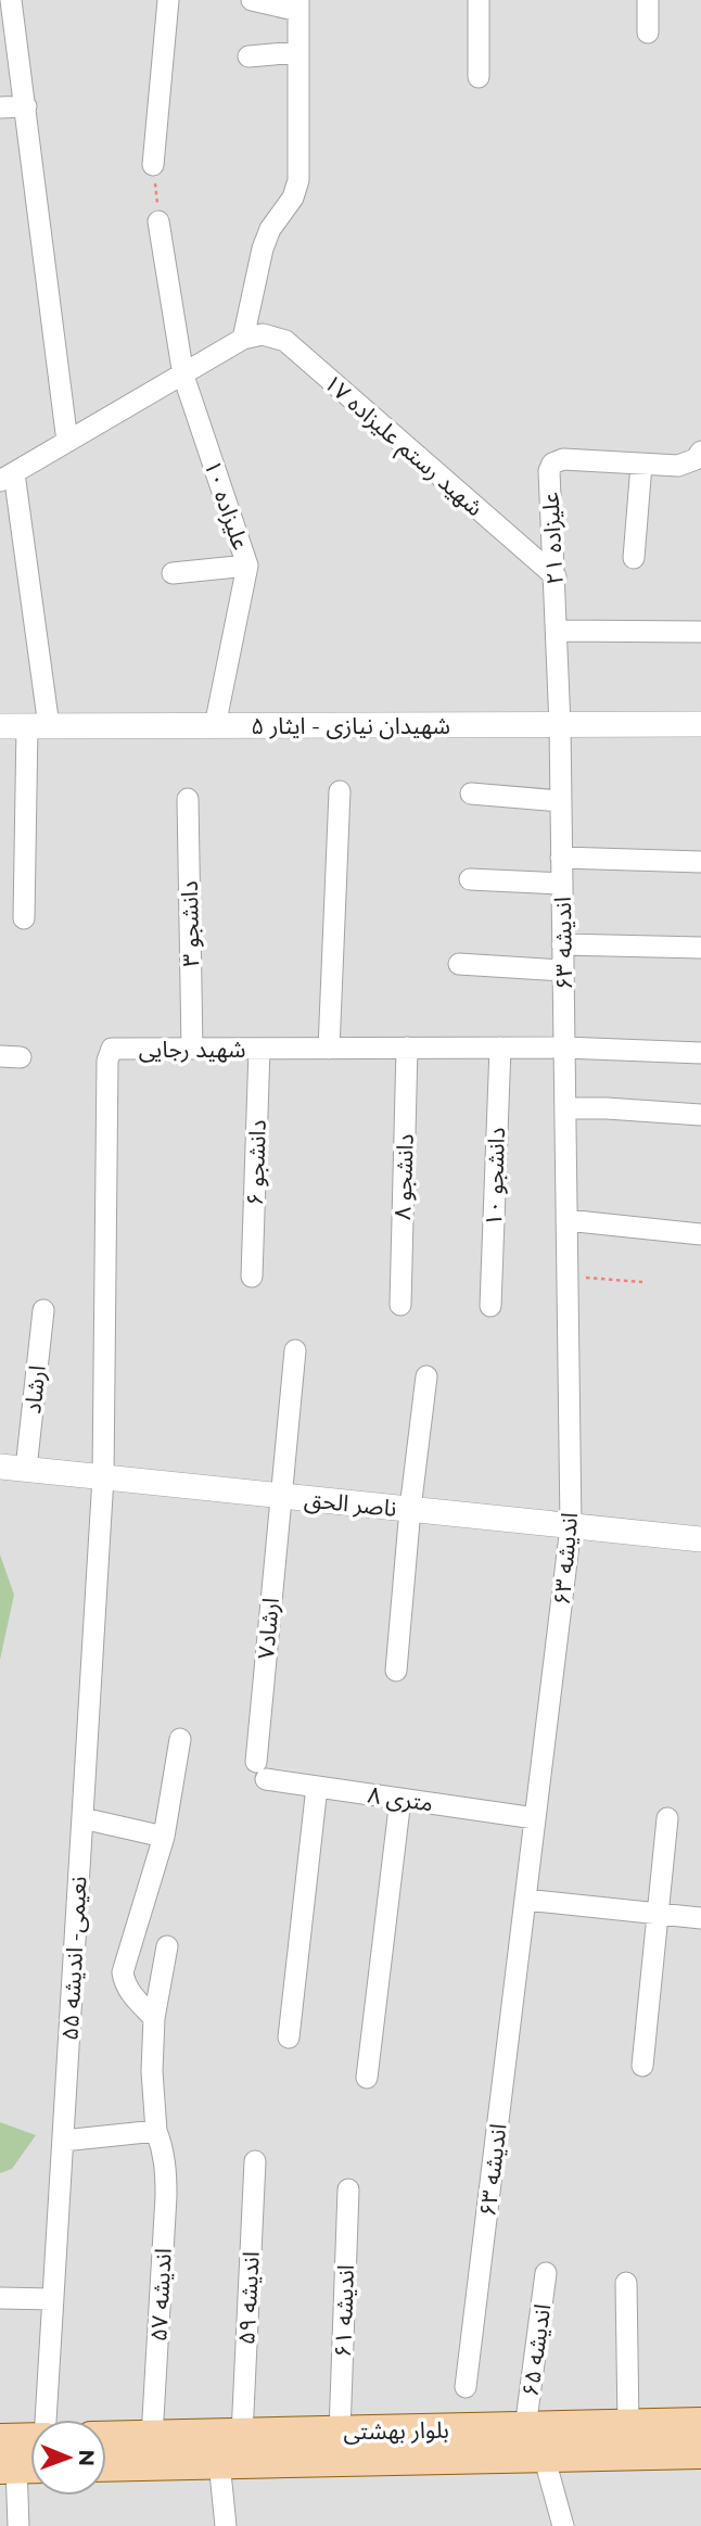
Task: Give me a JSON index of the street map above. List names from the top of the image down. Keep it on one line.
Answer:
{"streets":{"main road":["بلوار بهشتی"],"street":["۱۷ شهید رستم علیزاده","علیزاده ۱۰","علیزاده ۲۱","شهیدان نیازی - ایثار ۵","دانشجو ۳","اندیشه ۶۳","شهید رجایی","دانشجو ۶","دانشجو ۸","دانشجو ۱۰","ارشاد","ناصر الحق","ارشاد۷","۸ متری","نعیمی- اندیشه ۵۵","اندیشه ۵۷","اندیشه ۵۹","اندیشه ۶۱","اندیشه ۶۵"]},"crossings":[["۱۷ شهید رستم علیزاده","علیزاده ۲۱"],["علیزاده ۱۰","شهیدان نیازی - ایثار ۵"],["علیزاده ۲۱","شهیدان نیازی - ایثار ۵"],["علیزاده ۲۱","اندیشه ۶۳"],["شهیدان نیازی - ایثار ۵","اندیشه ۶۳"],["دانشجو ۳","شهید رجایی"],["اندیشه ۶۳","شهید رجایی"],["اندیشه ۶۳","ناصر الحق"],["اندیشه ۶۳","۸ متری"],["شهید رجایی","دانشجو ۶"],["شهید رجایی","دانشجو ۸"],["شهید رجایی","دانشجو ۱۰"],["شهید رجایی","ناصر الحق"],["شهید رجایی","نعیمی- اندیشه ۵۵"],["ارشاد","ناصر الحق"],["ناصر الحق","ارشاد۷"],["ناصر الحق","نعیمی- اندیشه ۵۵"],["ارشاد۷","۸ متری"],["اندیشه ۵۷","بلوار بهشتی"],["اندیشه ۵۹","بلوار بهشتی"],["اندیشه ۶۱","بلوار بهشتی"],["اندیشه ۶۵","بلوار بهشتی"]],"north":"right"}
